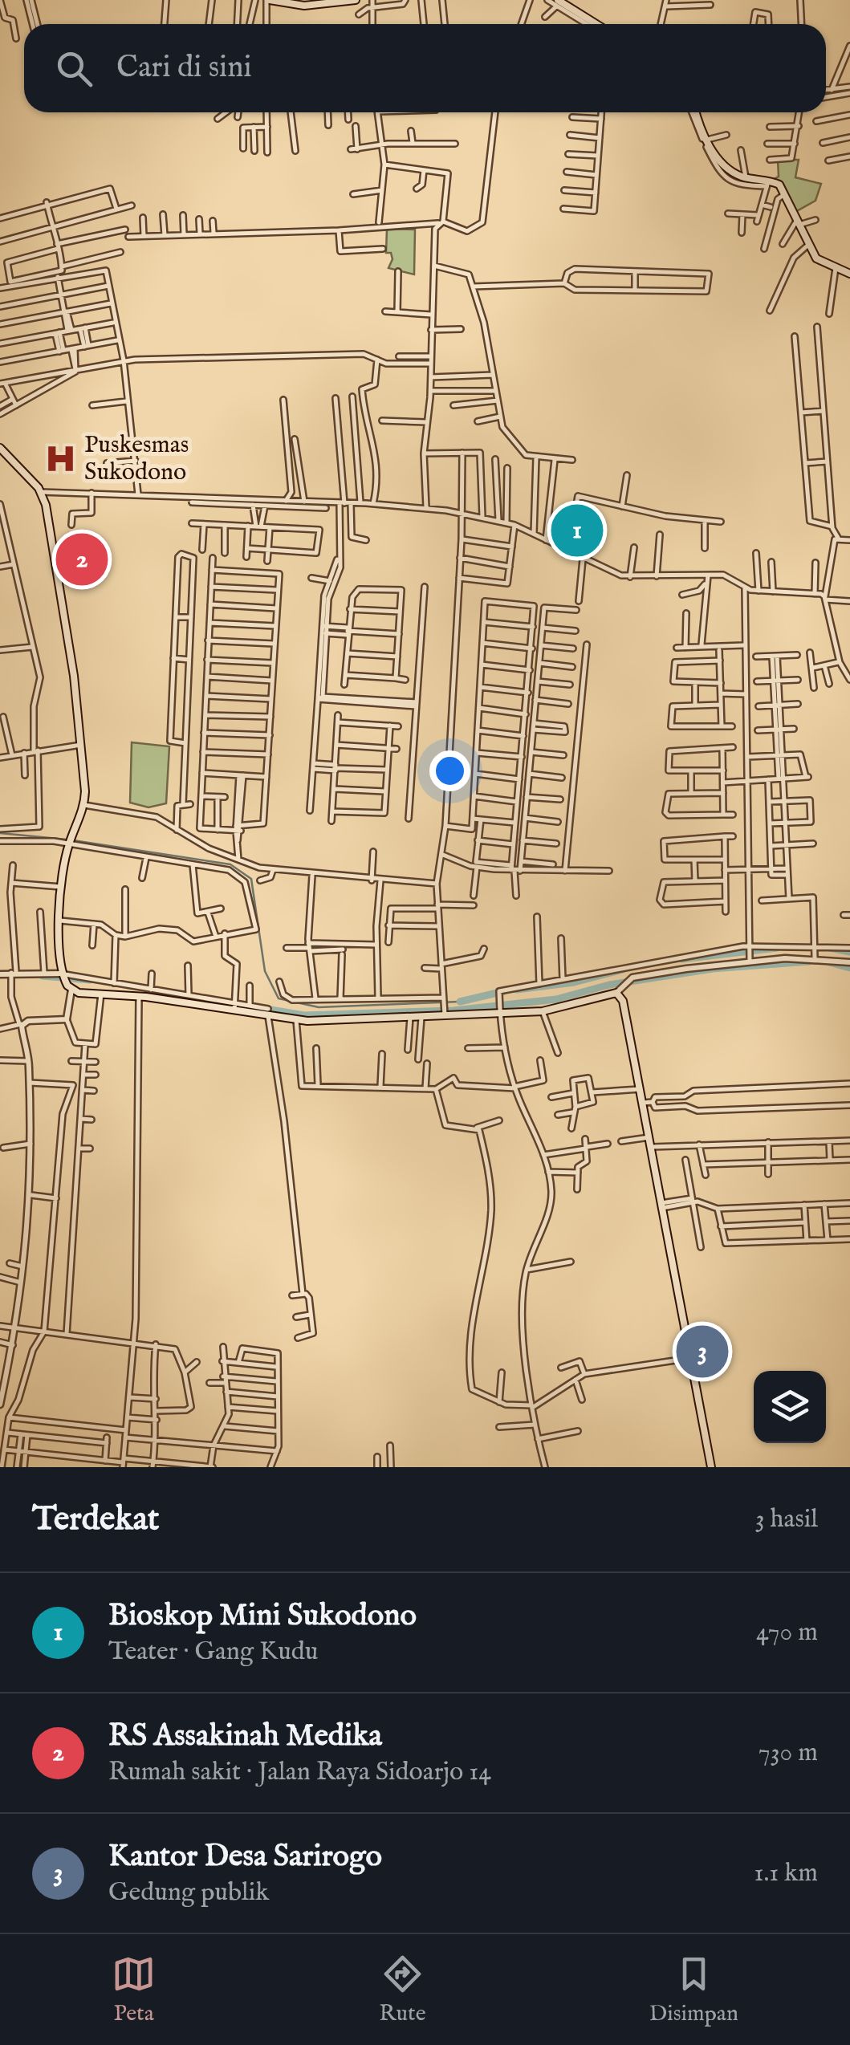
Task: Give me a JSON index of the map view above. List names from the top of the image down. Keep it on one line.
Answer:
{"places":{"hospital":["Puskesmas Sukodono"]},"page":{"search":"Cari di sini","pins":["1","2","3"],"heading":["Terdekat","3 hasil"],"list":[{"mark":"1","name":"Bioskop Mini Sukodono","note":"Teater · Gang Kudu","value":"470 m"},{"mark":"2","name":"RS Assakinah Medika","note":"Rumah sakit · Jalan Raya Sidoarjo 14","value":"730 m"},{"mark":"3","name":"Kantor Desa Sarirogo","note":"Gedung publik","value":"1.1 km"}],"nav":["Peta","Rute","Disimpan"]}}
